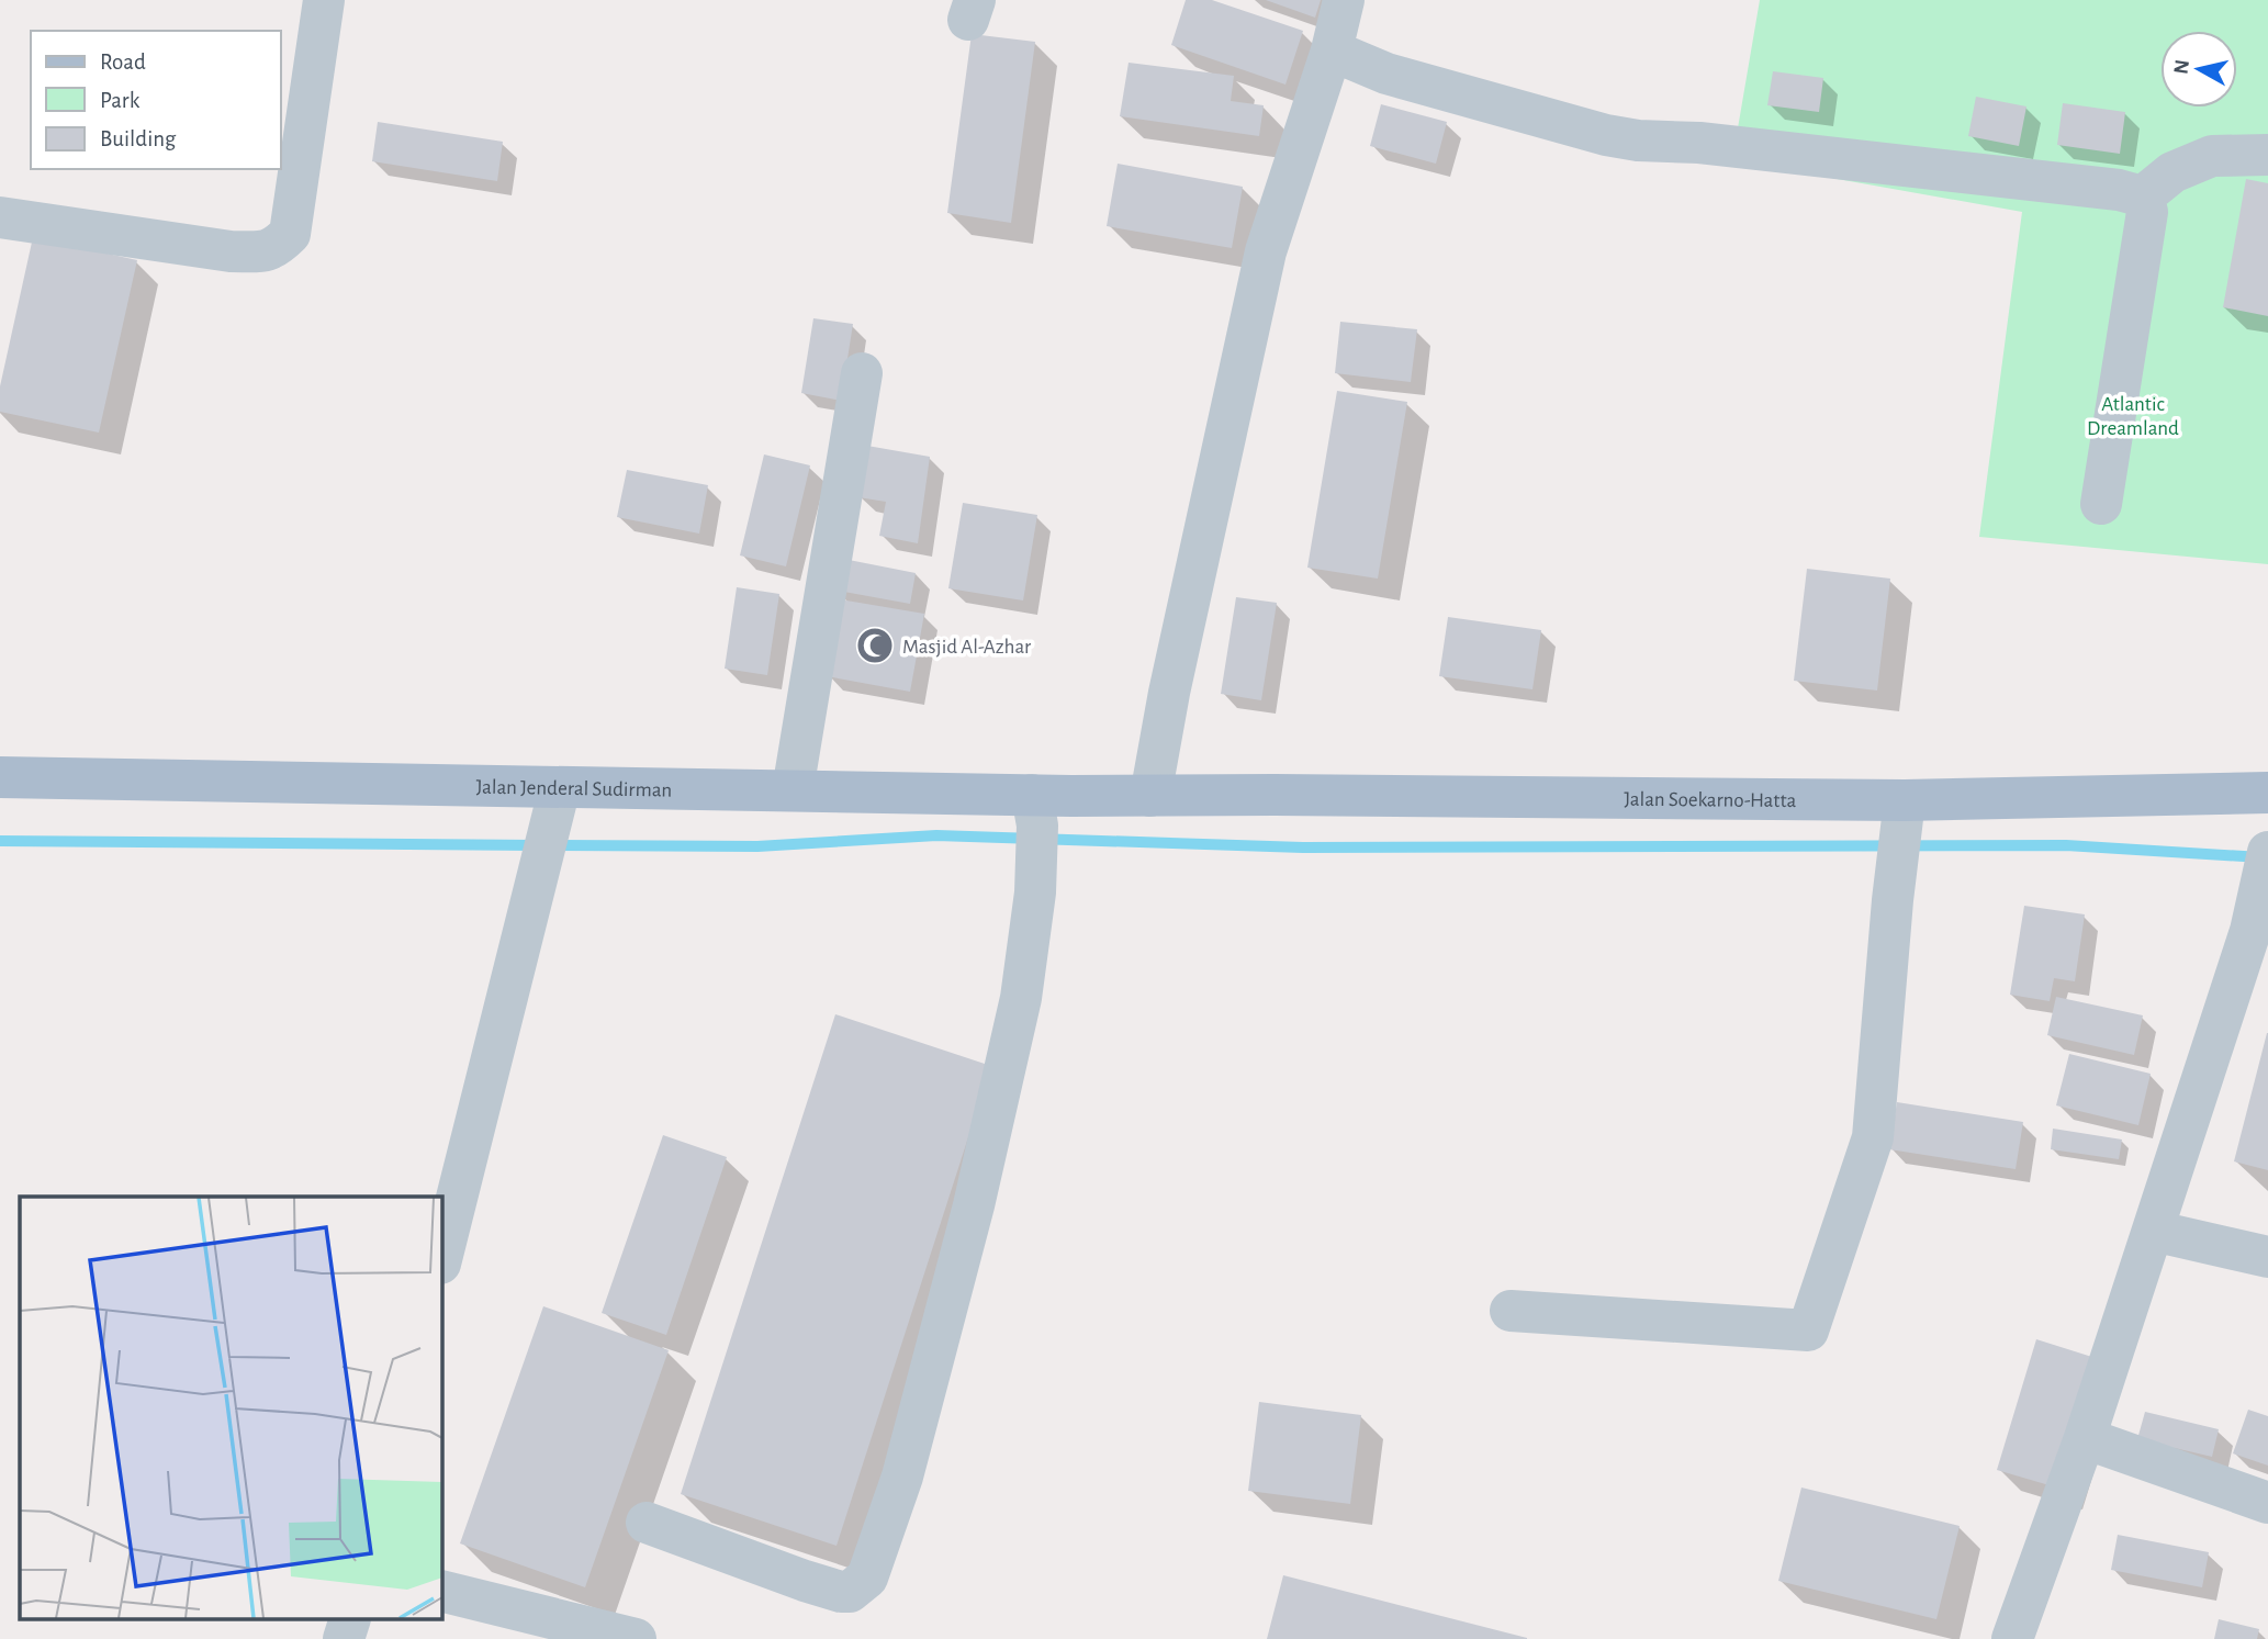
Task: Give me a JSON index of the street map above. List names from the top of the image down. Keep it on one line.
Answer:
{"streets":{"main road":["Jalan Jenderal Sudirman","Jalan Soekarno-Hatta"]},"crossings":[["Jalan Jenderal Sudirman","Jalan Soekarno-Hatta"]],"parks":["Atlantic Dreamland"],"places":{"mosque":["Masjid Al-Azhar"]},"legend":["Road","Park","Building"],"north":"left"}
